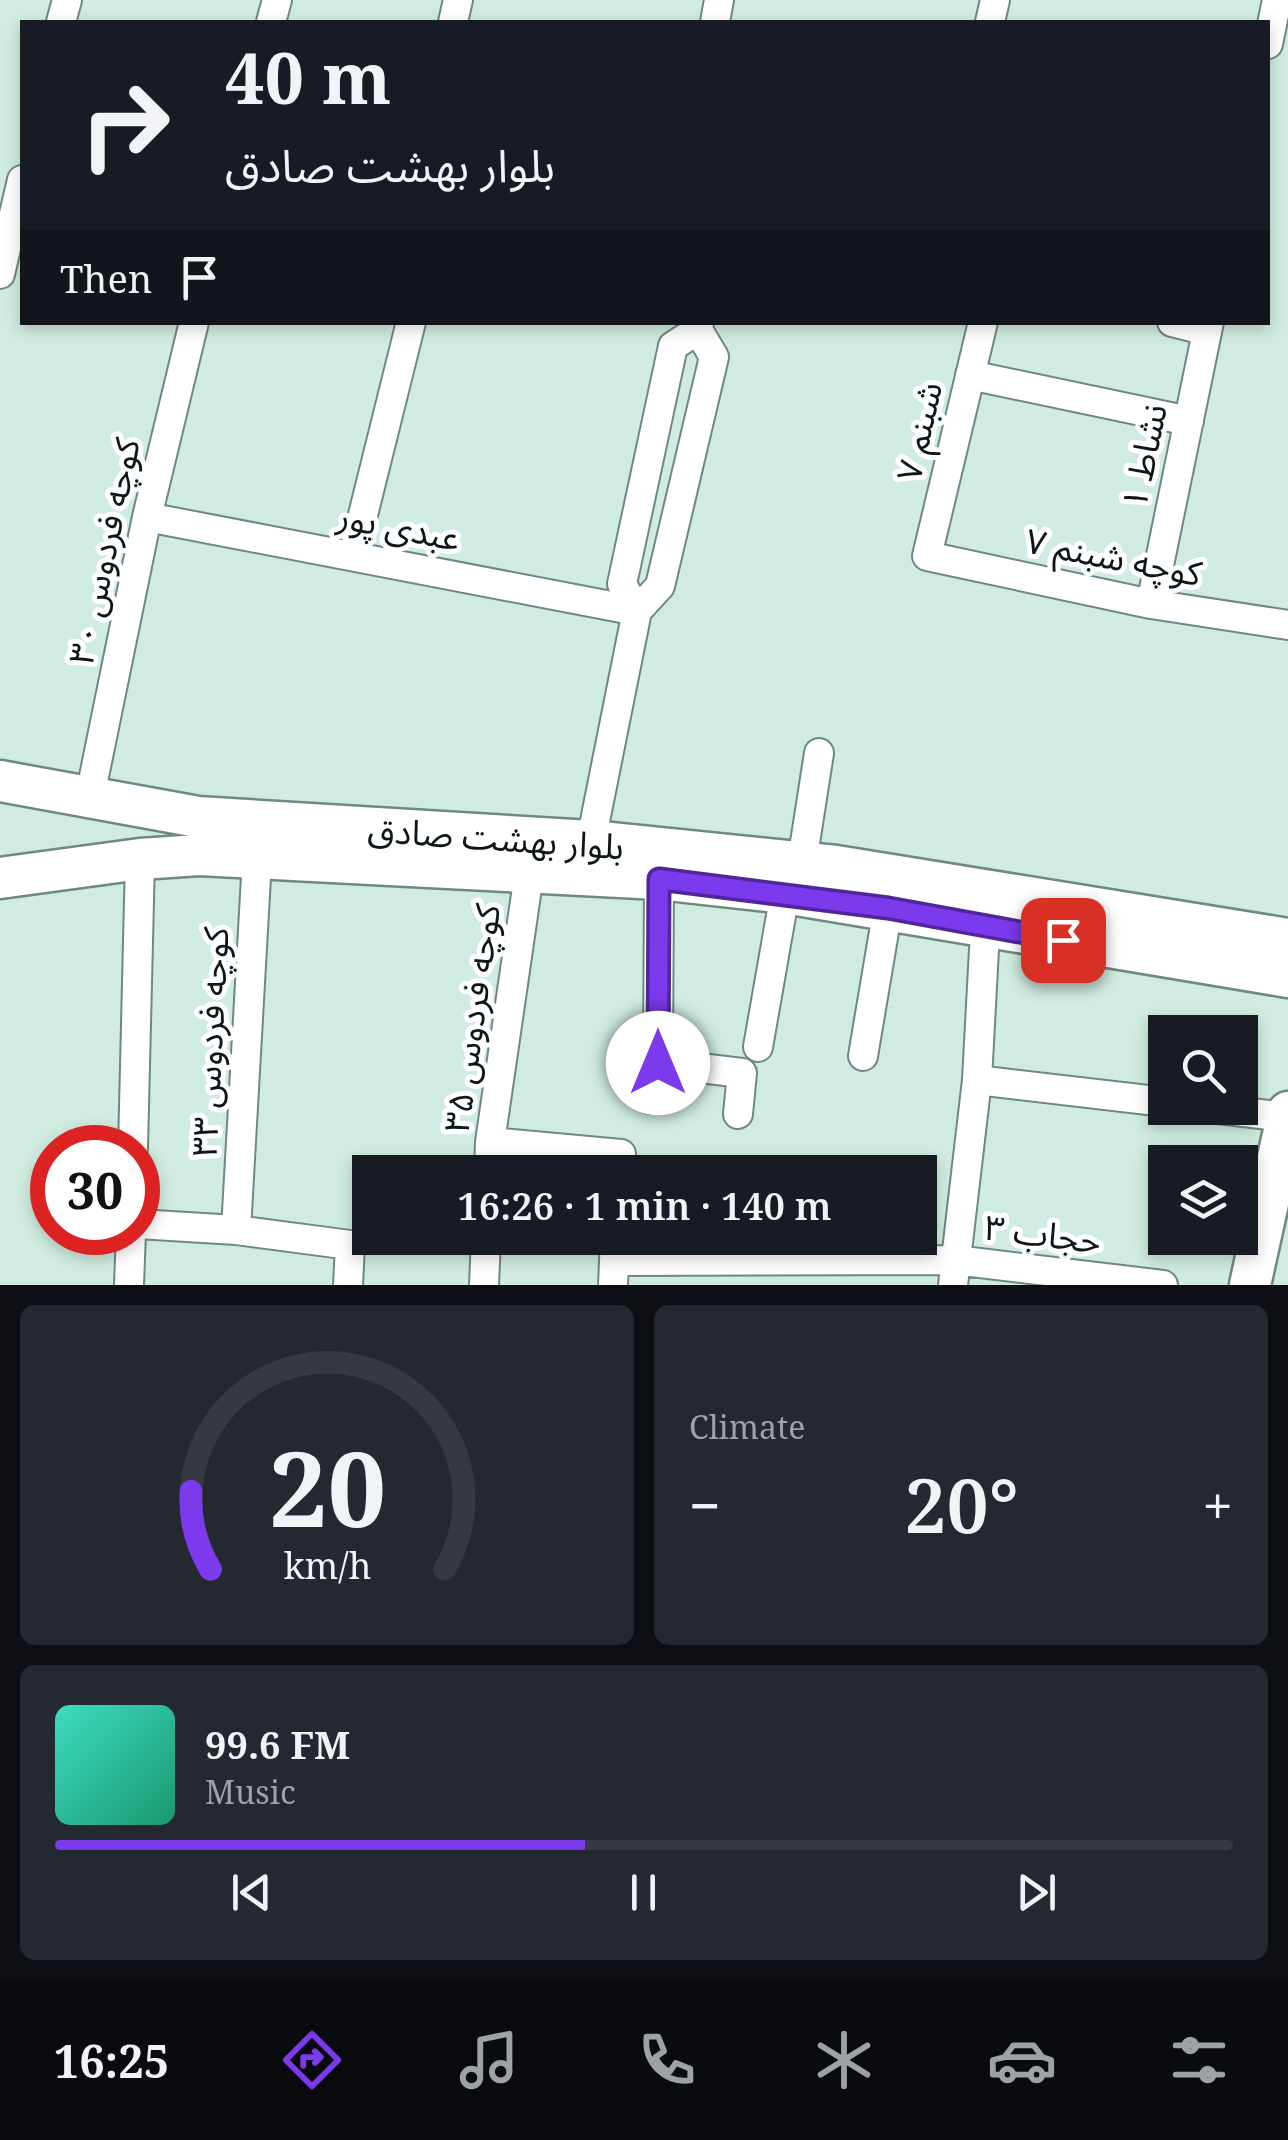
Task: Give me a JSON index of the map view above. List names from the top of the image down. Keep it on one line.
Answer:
{"streets":{"street":["شبنم ۷","نشاط ۱","عبدی پور","کوچه فردوس ۳۰","کوچه شبنم ۷","بلوار بهشت صادق","کوچه فردوس ۳۵","کوچه فردوس ۳۳","حجاب ۳"]},"crossings":[["شبنم ۷","کوچه شبنم ۷"],["نشاط ۱","کوچه شبنم ۷"],["عبدی پور","کوچه فردوس ۳۰"],["کوچه فردوس ۳۰","بلوار بهشت صادق"],["بلوار بهشت صادق","کوچه فردوس ۳۵"],["بلوار بهشت صادق","کوچه فردوس ۳۳"]],"page":{"turn":["40 m","بلوار بهشت صادق"],"then":"Then","limit":"30","trip":"16:26 · 1 min · 140 m","tile":"Climate","heat":["−","20°","+"],"song":["99.6 FM","Music"],"tabs":"16:25","gauge":["20","km/h"]}}
